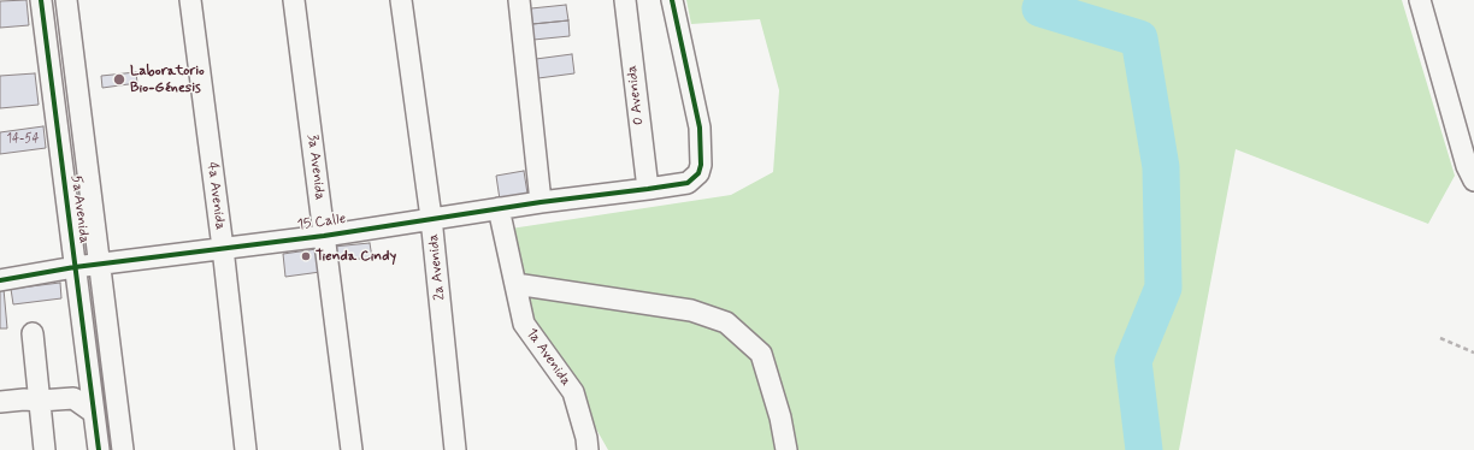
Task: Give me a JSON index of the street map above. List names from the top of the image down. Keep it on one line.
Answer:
{"streets":{"street":["0 Avenida","3a Avenida","4a Avenida","5a Avenida","15 Calle","2a Avenida","1a Avenida"]},"crossings":[["0 Avenida","15 Calle"],["3a Avenida","15 Calle"],["4a Avenida","15 Calle"],["5a Avenida","15 Calle"],["15 Calle","2a Avenida"],["15 Calle","1a Avenida"]],"places":["Laboratorio Bio-Génesis","Tienda Cindy"],"house_numbers":["14-54"]}
